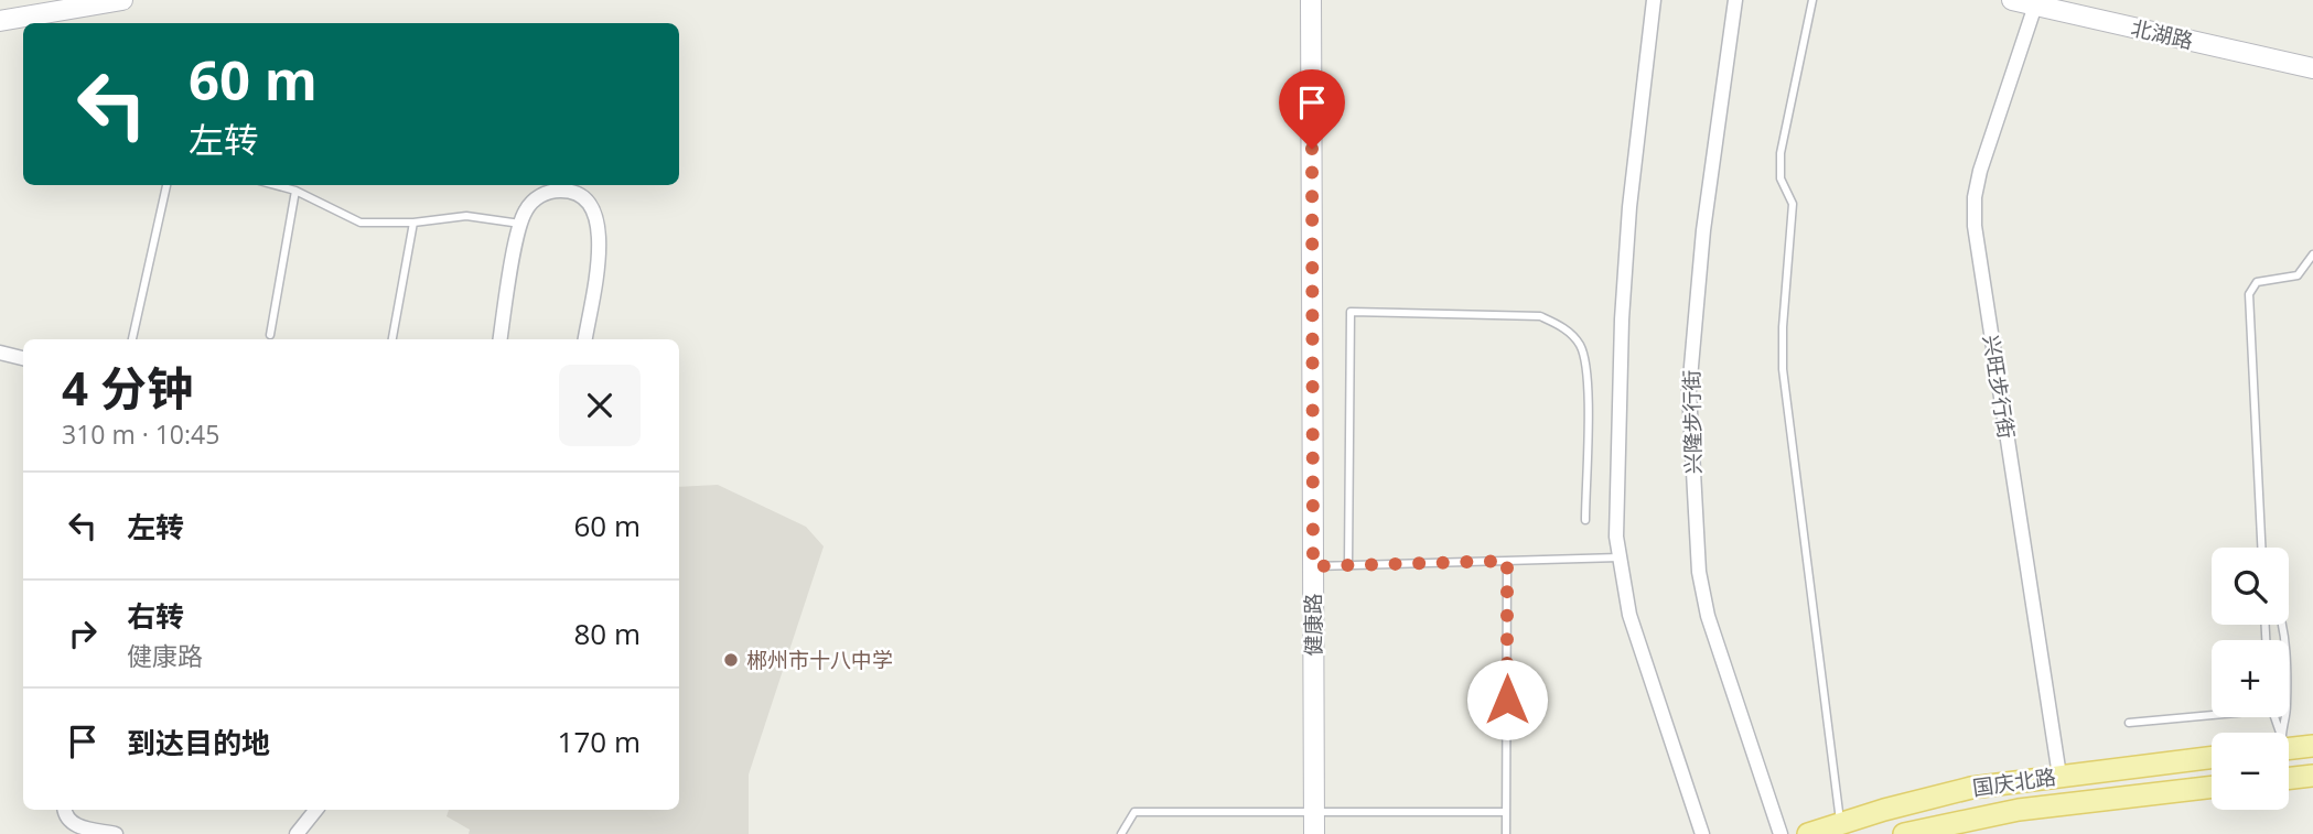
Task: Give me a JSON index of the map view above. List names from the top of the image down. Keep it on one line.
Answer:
{"streets":{"main road":["国庆北路"],"street":["北湖路","兴旺步行街","兴隆步行街","健康路"]},"crossings":[["北湖路","兴旺步行街"],["兴旺步行街","国庆北路"]],"places":["郴州市十八中学"],"page":{"turn":["60 m","左转"],"heading":["4 分钟","310 m · 10:45"],"list":[{"name":"左转","value":"60 m"},{"name":"右转","note":"健康路","value":"80 m"},{"name":"到达目的地","value":"170 m"}],"map_buttons":["+","−"]}}
